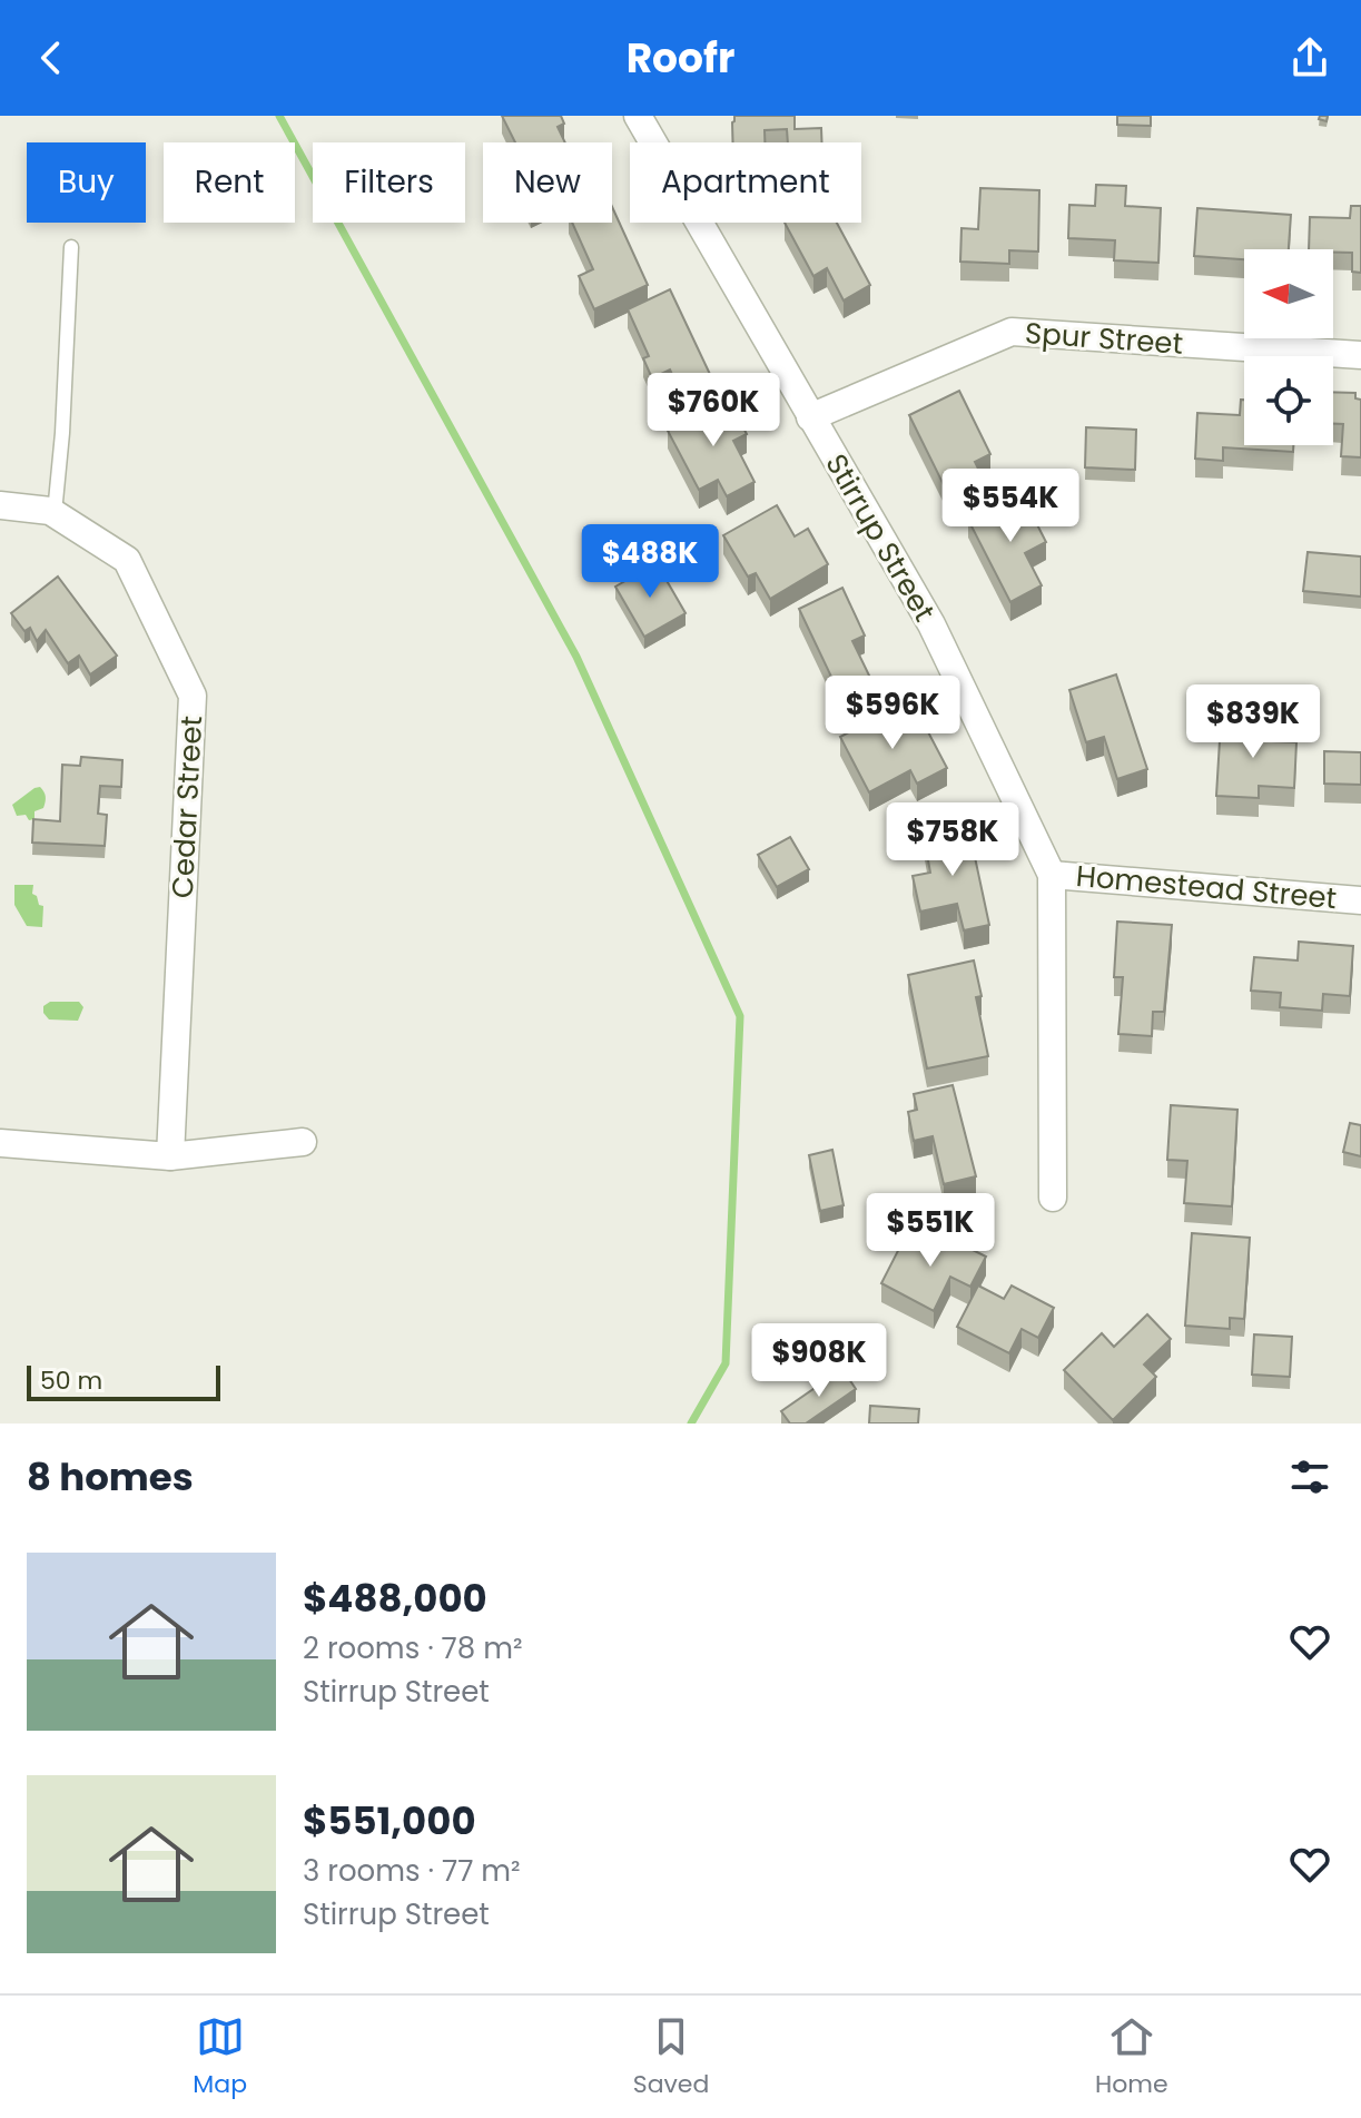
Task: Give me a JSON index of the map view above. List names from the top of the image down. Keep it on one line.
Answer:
{"streets":{"street":["Spur Street","Stirrup Street","Cedar Street","Homestead Street"]},"crossings":[["Spur Street","Stirrup Street"],["Stirrup Street","Homestead Street"]],"scale_bar":"50 m","north":"left","page":{"header":"Roofr","chip":["Buy","Rent","Filters","New","Apartment"],"price":["$760K","$554K","$488K","$596K","$839K","$758K","$551K","$908K"],"scale":"50 m","heading":"8 homes","list":[{"name":"$488,000","note":"2 rooms · 78 m² · Stirrup Street"},{"name":"$551,000","note":"3 rooms · 77 m² · Stirrup Street"}],"tabs":["Map","Saved","Home"]}}
